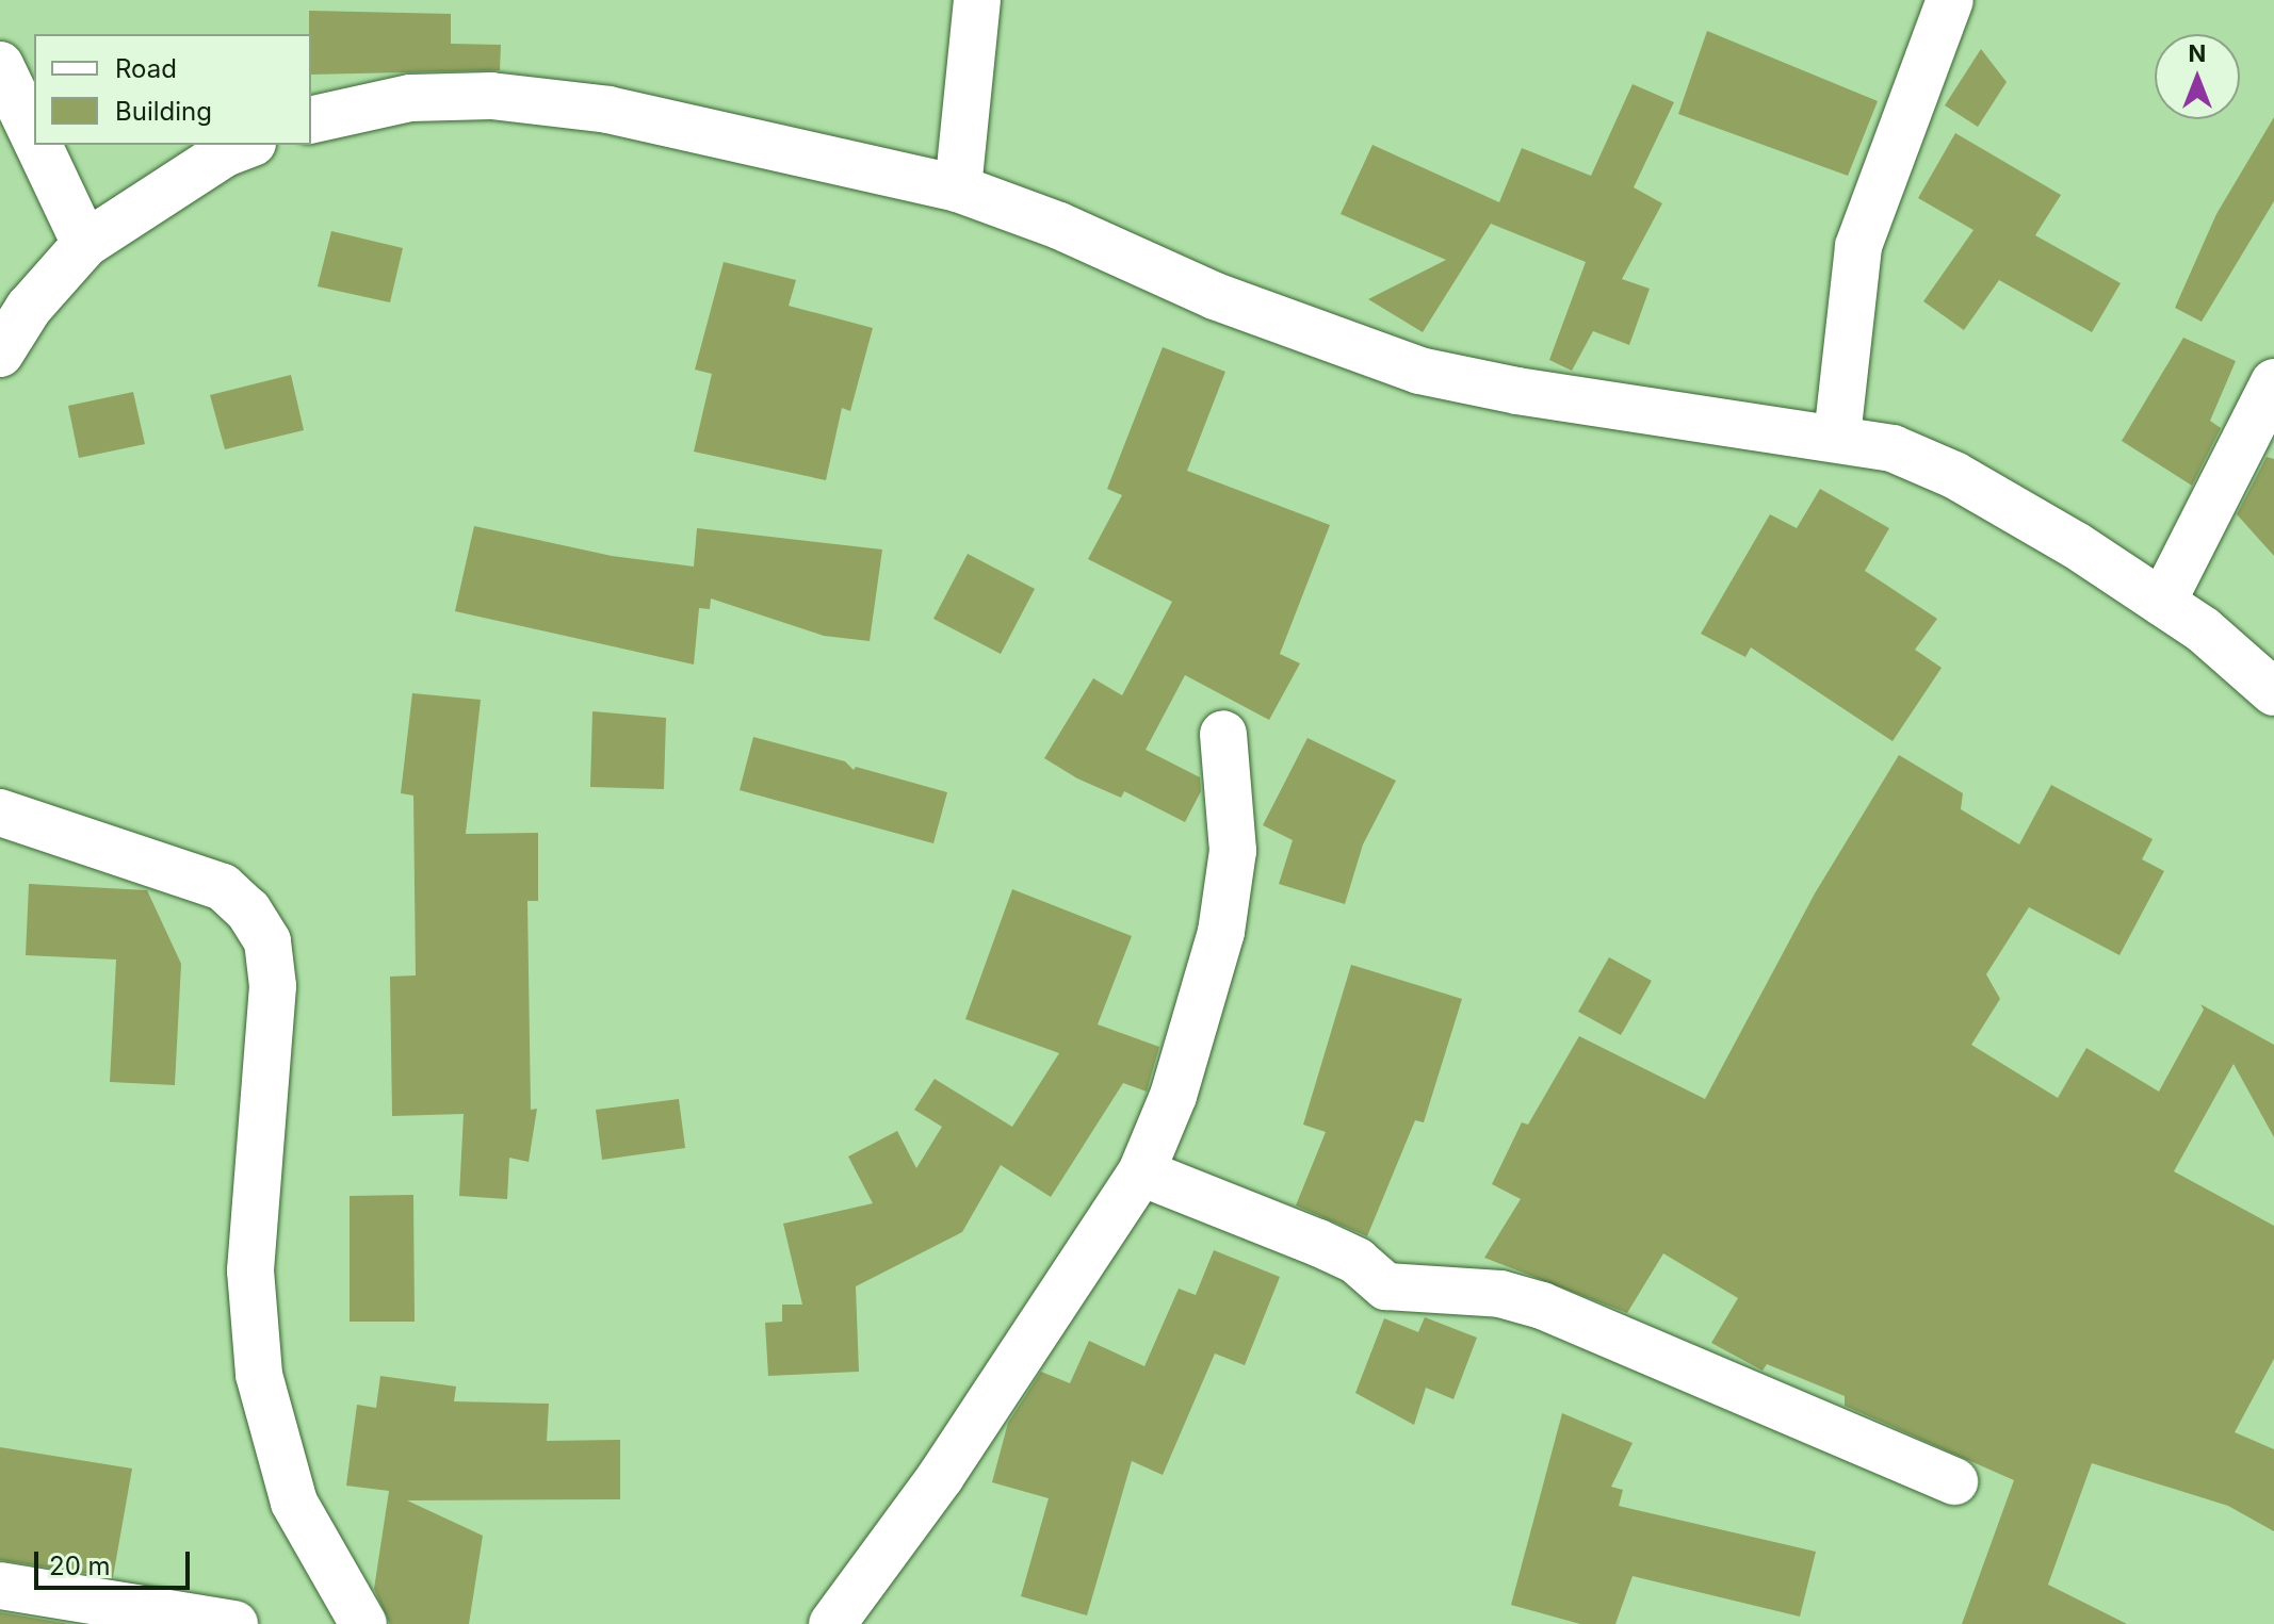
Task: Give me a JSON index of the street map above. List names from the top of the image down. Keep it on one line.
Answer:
{"legend":["Road","Building"],"scale_bar":"20 m","north":"top"}
